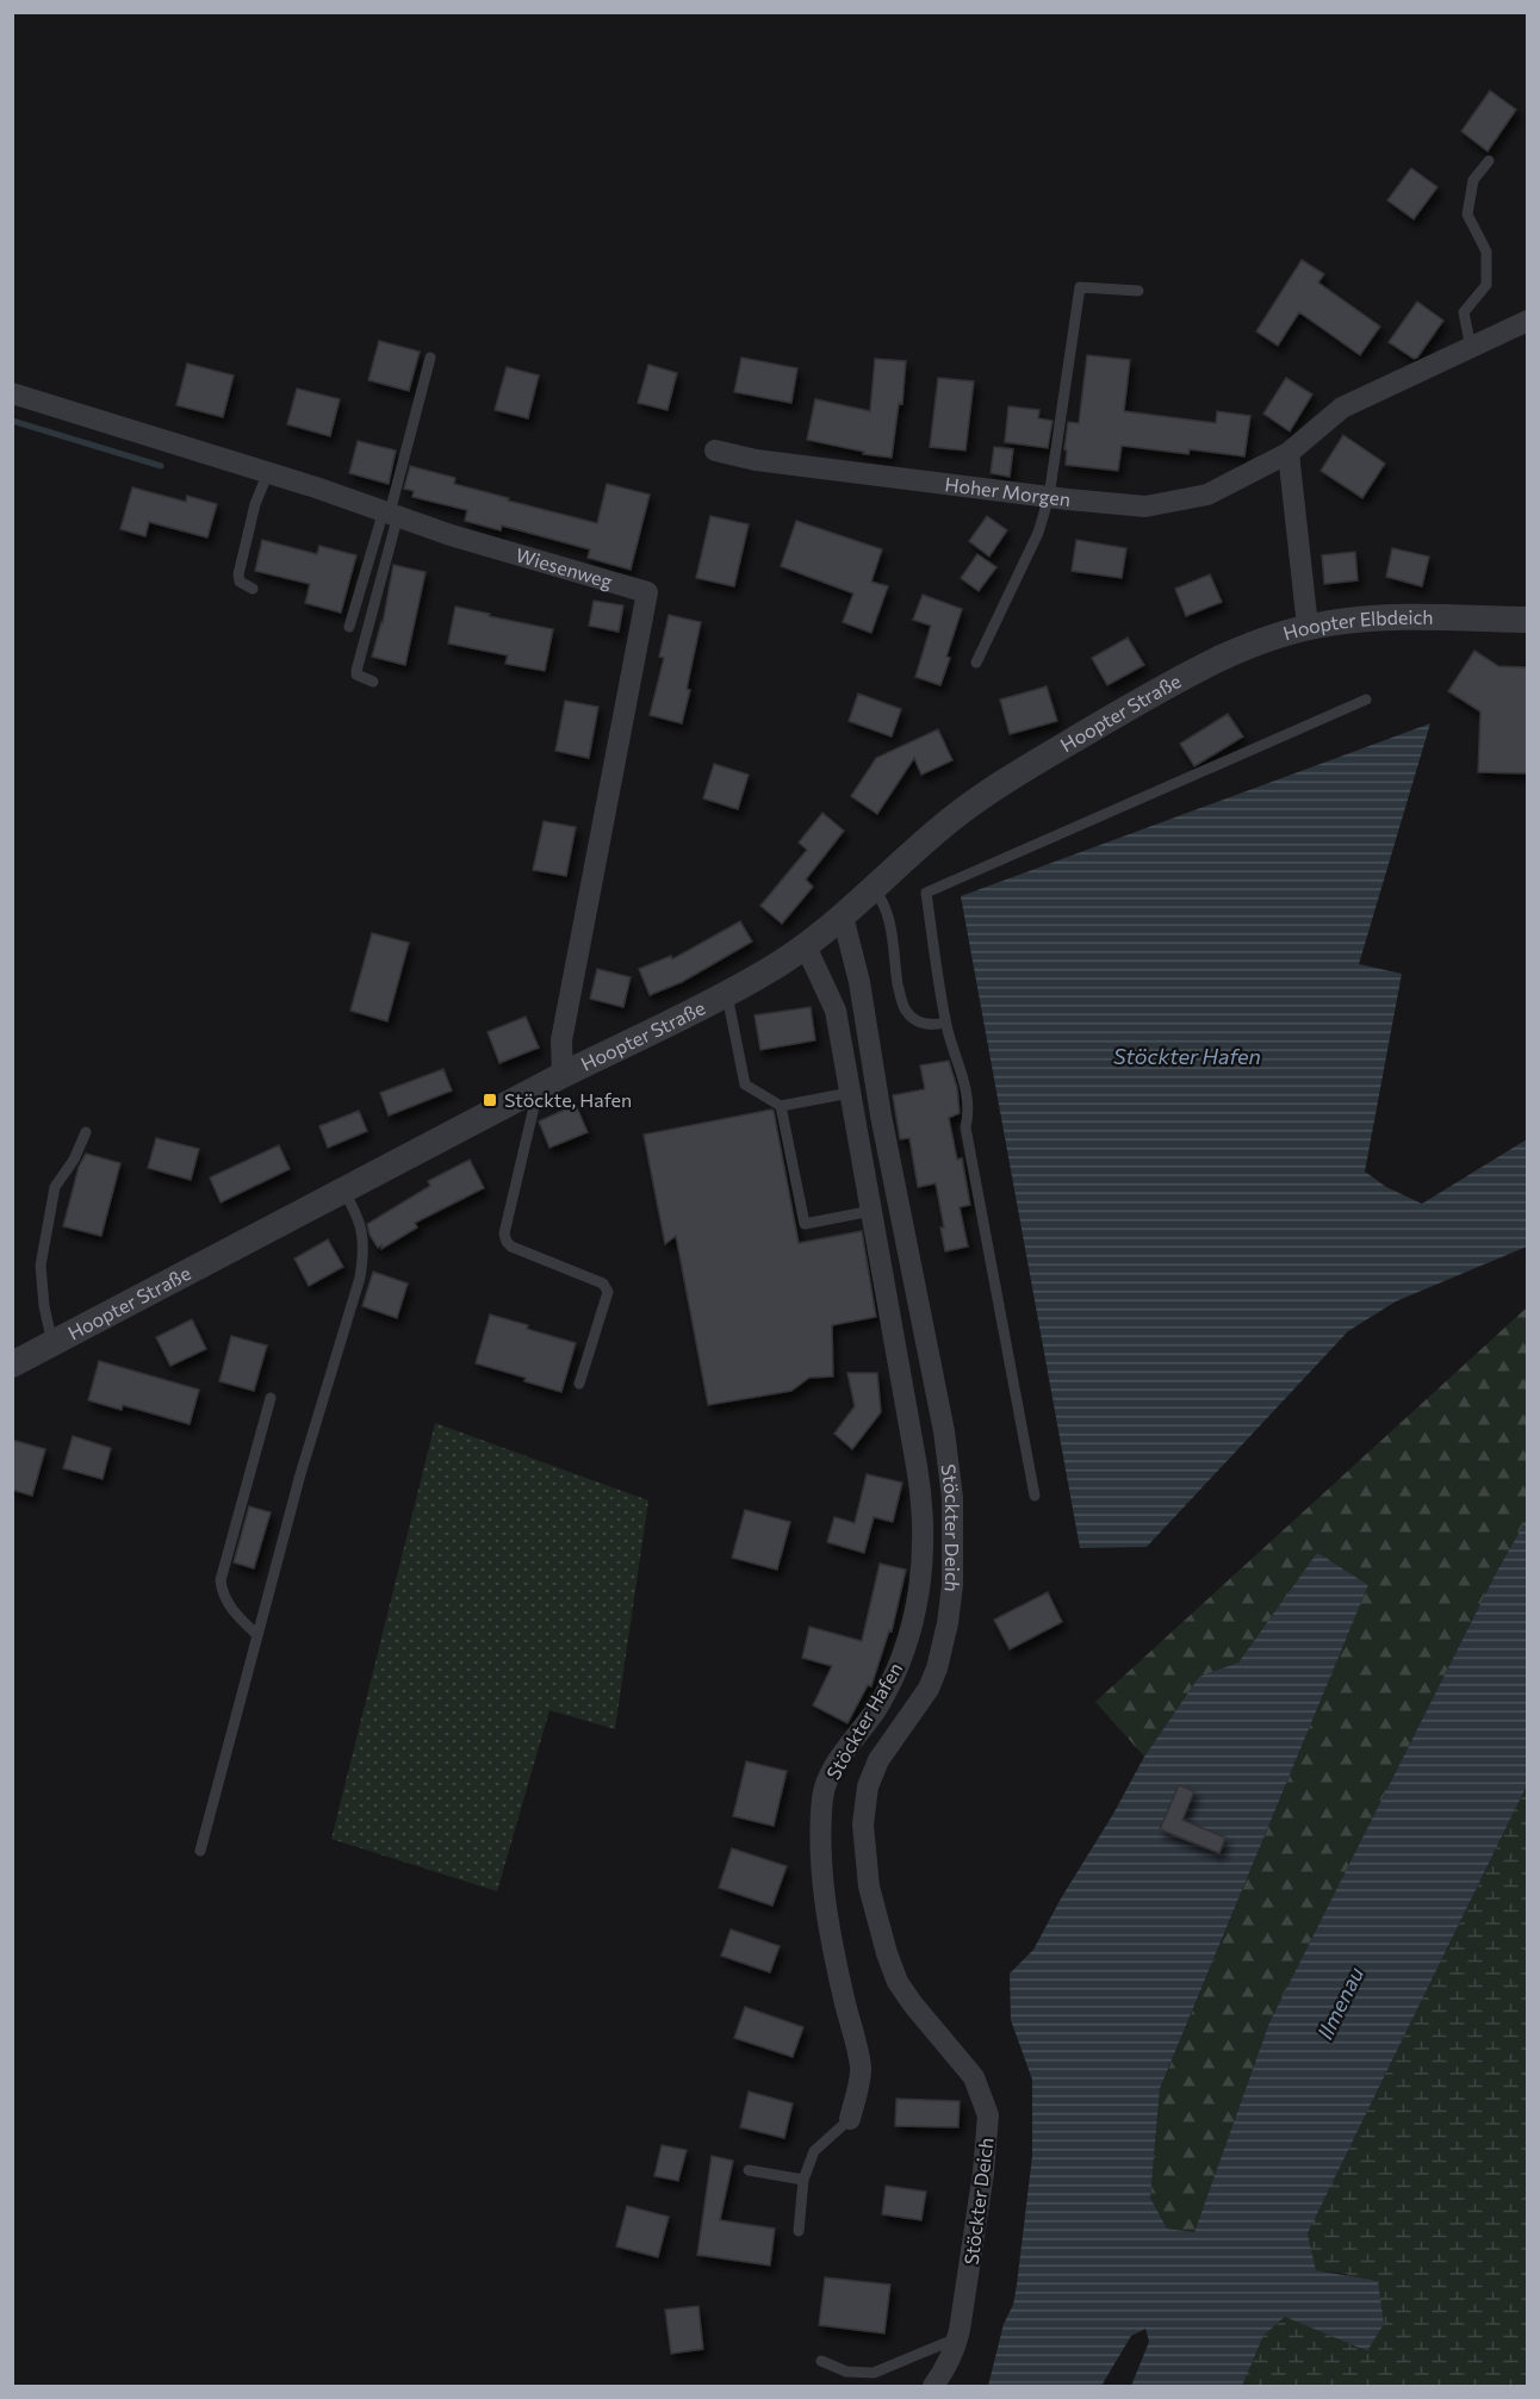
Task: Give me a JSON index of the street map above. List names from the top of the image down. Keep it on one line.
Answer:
{"streets":{"street":["Hoher Morgen","Wiesenweg","Hoopter Elbdeich","Hoopter Straße","Stöckter Deich","Stöckter Hafen"]},"crossings":[["Wiesenweg","Hoopter Straße"],["Hoopter Elbdeich","Hoopter Straße"],["Hoopter Straße","Stöckter Deich"],["Hoopter Straße","Stöckter Hafen"]],"water":["Stöckter Hafen","Ilmenau"],"places":{"transit":["Stöckte, Hafen"]}}
